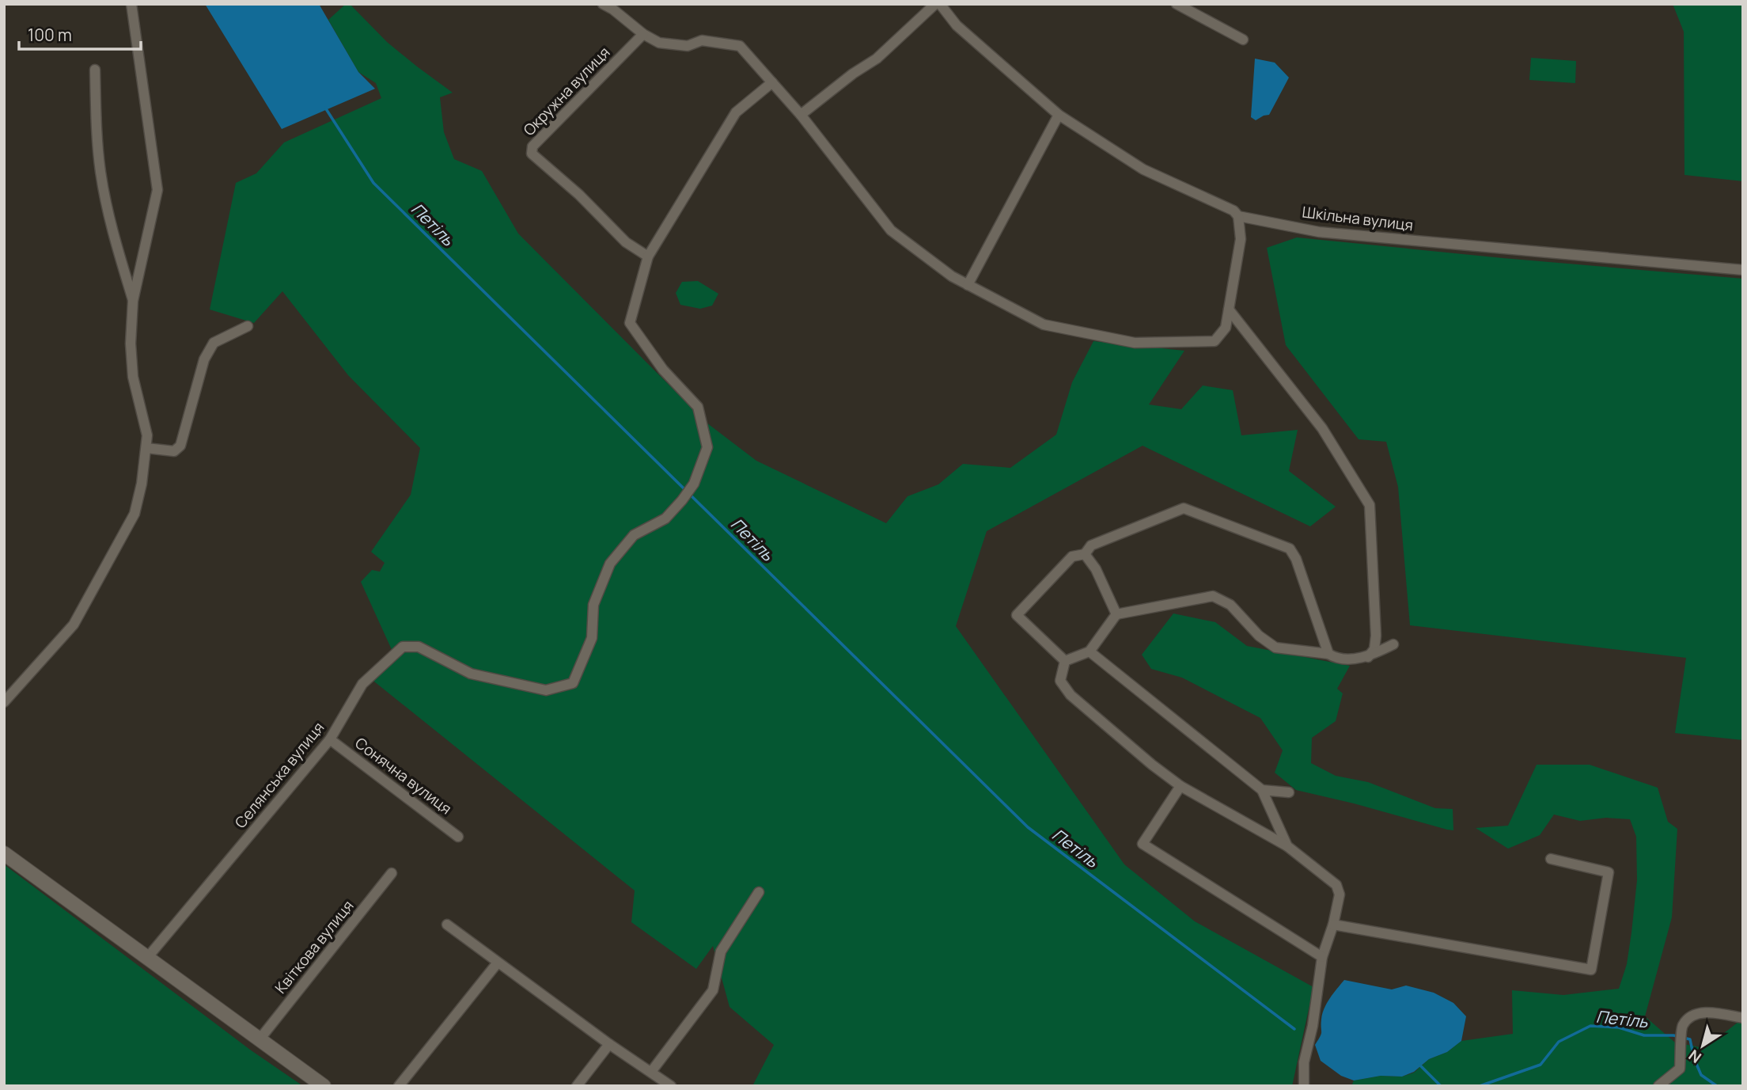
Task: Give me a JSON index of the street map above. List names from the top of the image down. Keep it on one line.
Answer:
{"streets":{"street":["Окружна вулиця","Шкільна вулиця","Селянська вулиця","Сонячна вулиця","Квіткова вулиця"]},"crossings":[["Окружна вулиця","Селянська вулиця"],["Селянська вулиця","Сонячна вулиця"]],"water":["Петіль"],"scale_bar":"100 m","north":"bottom left"}
